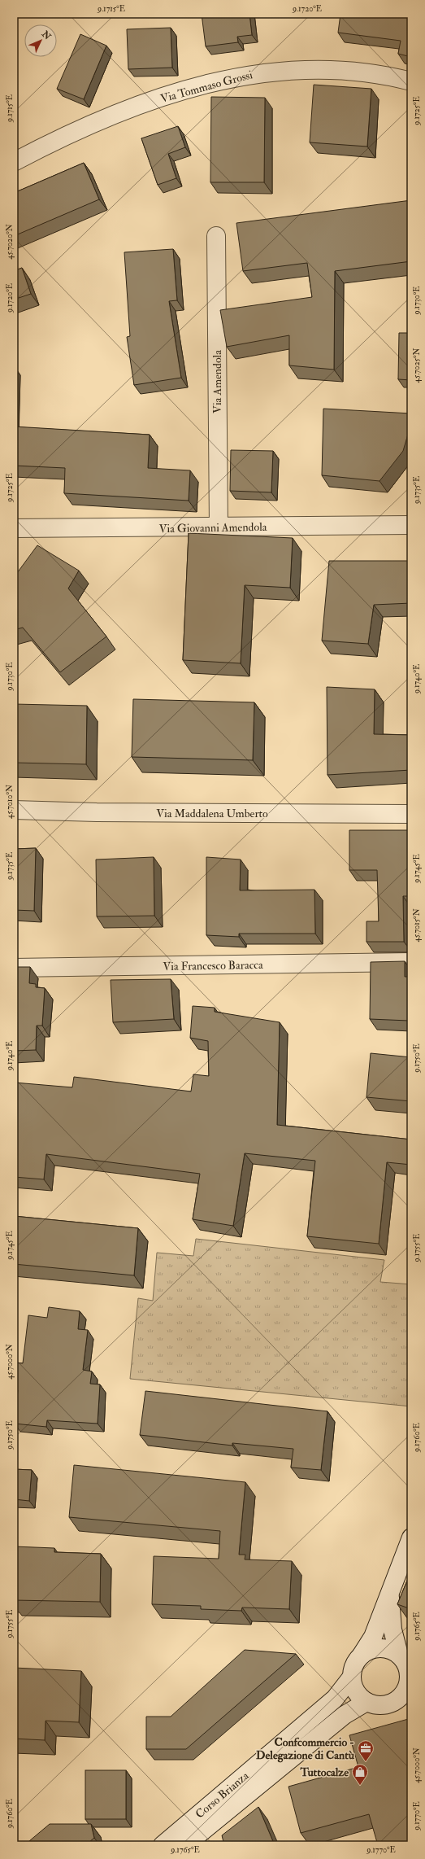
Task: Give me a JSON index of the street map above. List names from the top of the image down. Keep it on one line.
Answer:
{"streets":{"street":["Via Tommaso Grossi","Via Amendola","Via Giovanni Amendola","Via Maddalena Umberto","Via Francesco Baracca","Corso Brianza"]},"crossings":[["Via Amendola","Via Giovanni Amendola"]],"places":{"office":["Confcommercio - Delegazione di Cantù"],"shop":["Tuttocalze"]},"north":"top right","coordinates":["9.1715°E","9.1720°E","9.1725°E","45.7020°N","9.1730°E","45.7025°N","9.1735°E","9.1740°E","45.7010°N","9.1745°E","45.7015°N","9.1750°E","9.1755°E","45.7000°N","9.1760°E","9.1765°E","9.1770°E"]}
